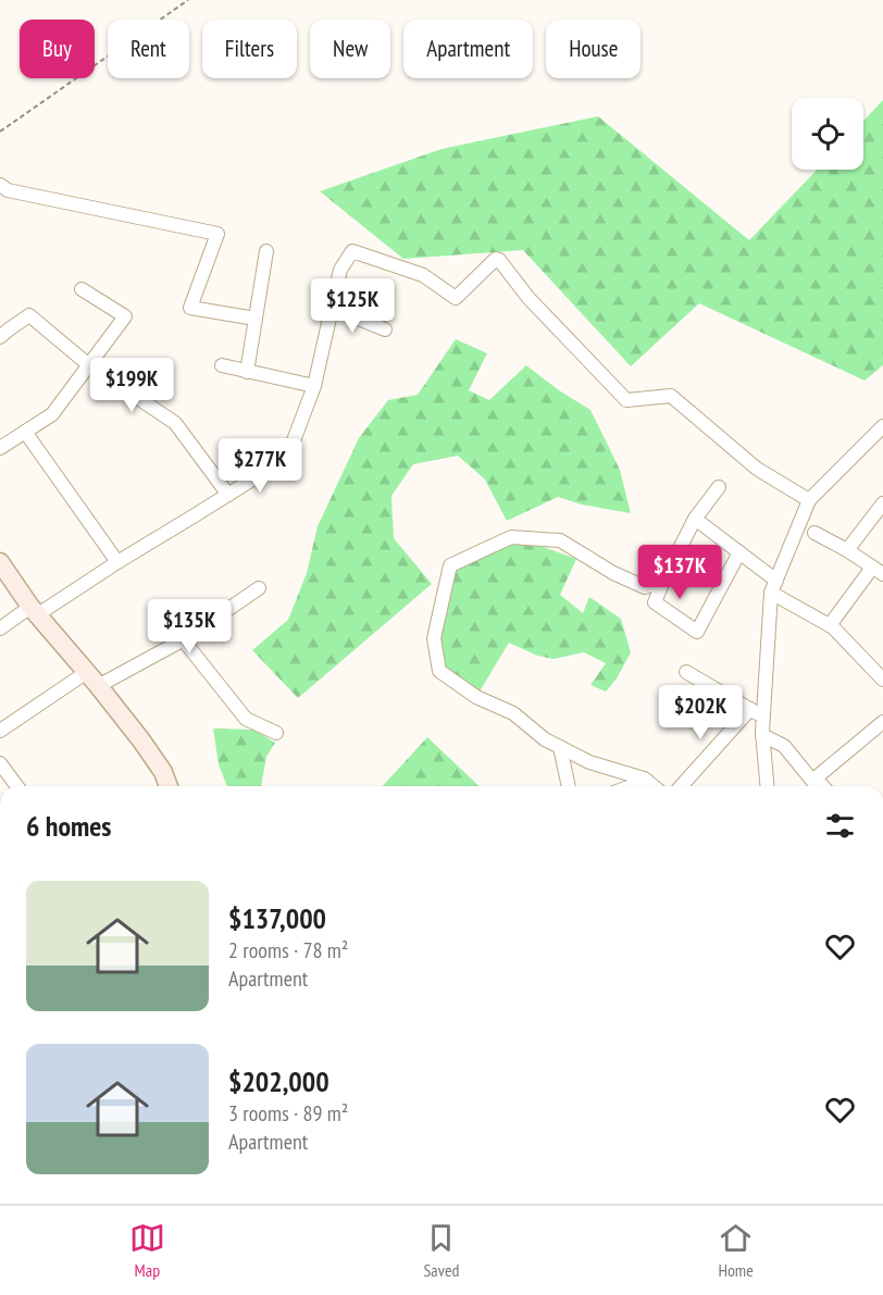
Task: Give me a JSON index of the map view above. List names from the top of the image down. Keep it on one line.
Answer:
{"page":{"chip":["Buy","Rent","Filters","New","Apartment","House"],"price":["$125K","$199K","$277K","$137K","$135K","$202K"],"heading":"6 homes","list":[{"name":"$137,000","note":"2 rooms · 78 m² · Apartment"},{"name":"$202,000","note":"3 rooms · 89 m² · Apartment"}],"tabs":["Map","Saved","Home"]}}
